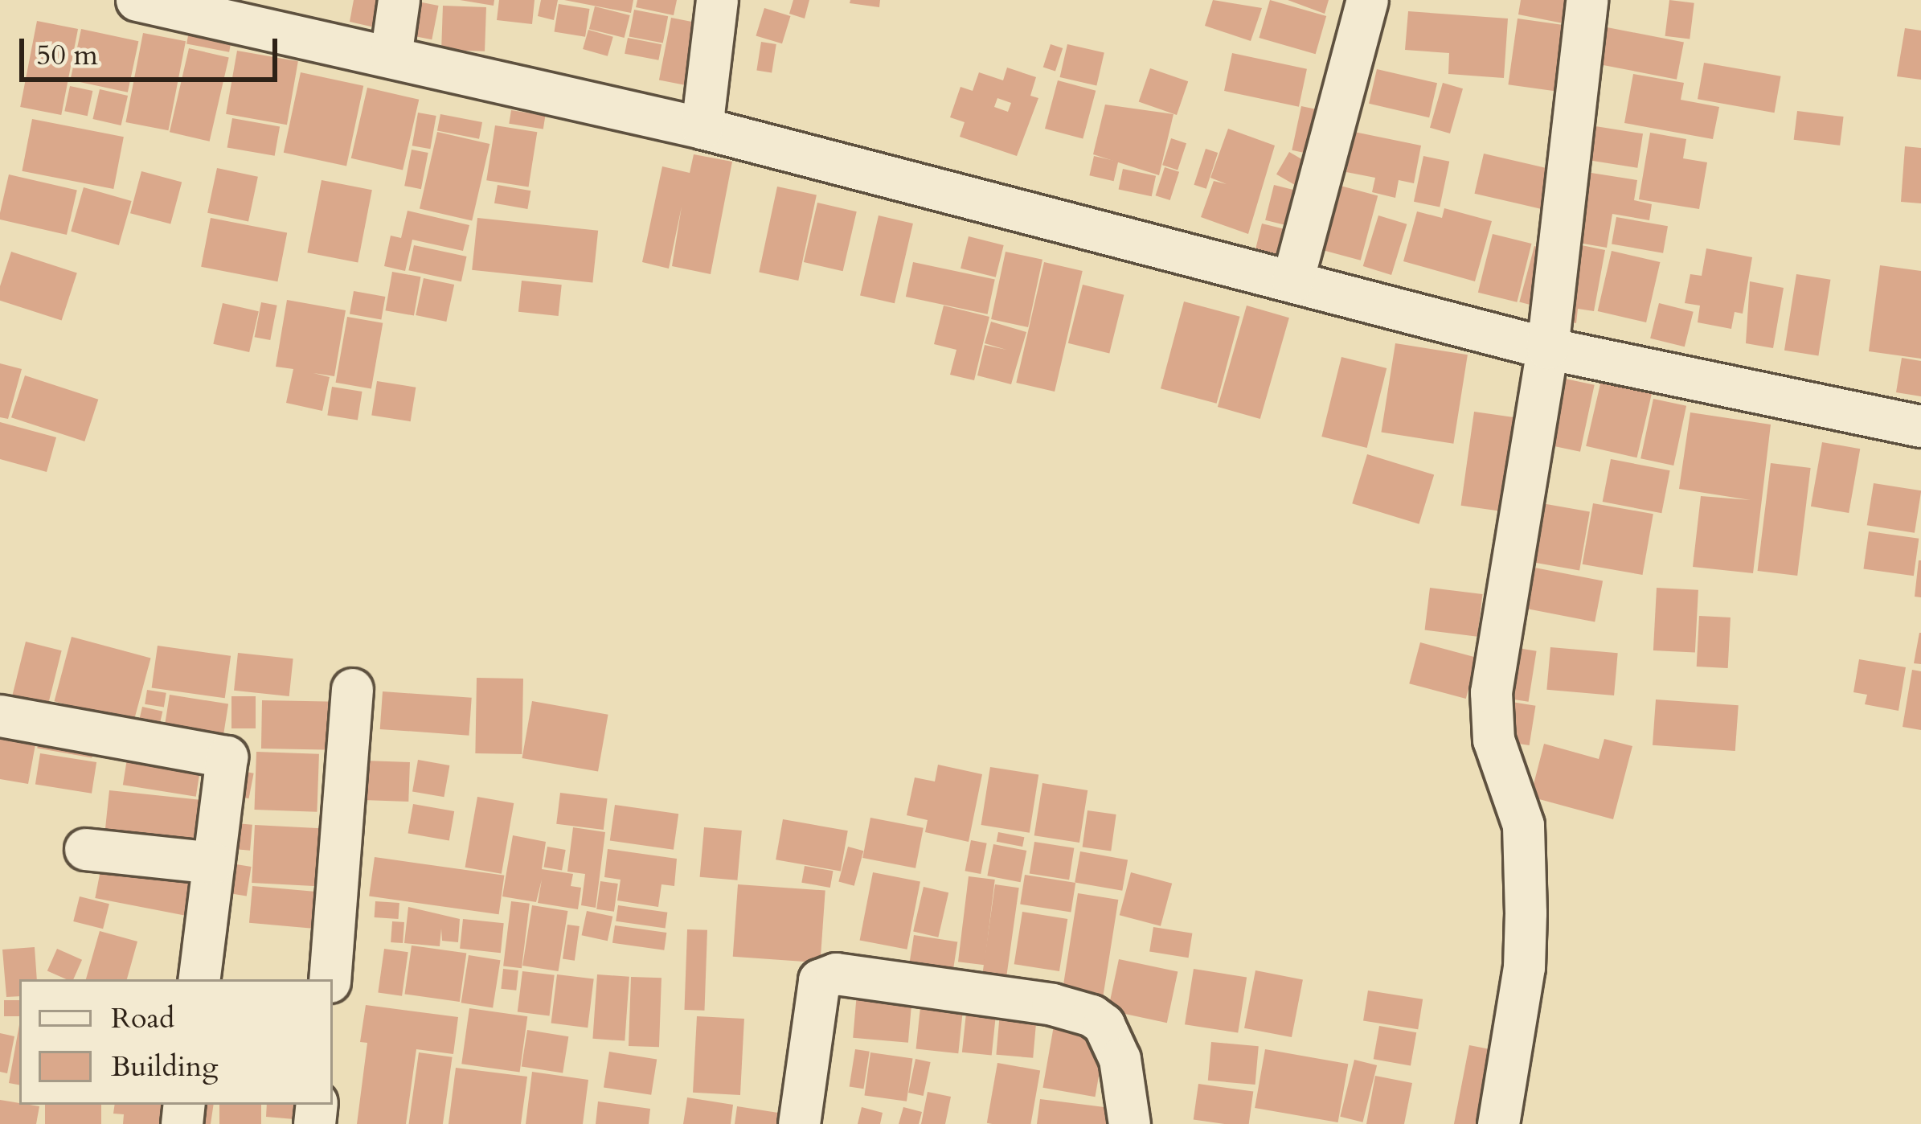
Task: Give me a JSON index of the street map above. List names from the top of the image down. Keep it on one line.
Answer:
{"legend":["Road","Building"],"scale_bar":"50 m"}
